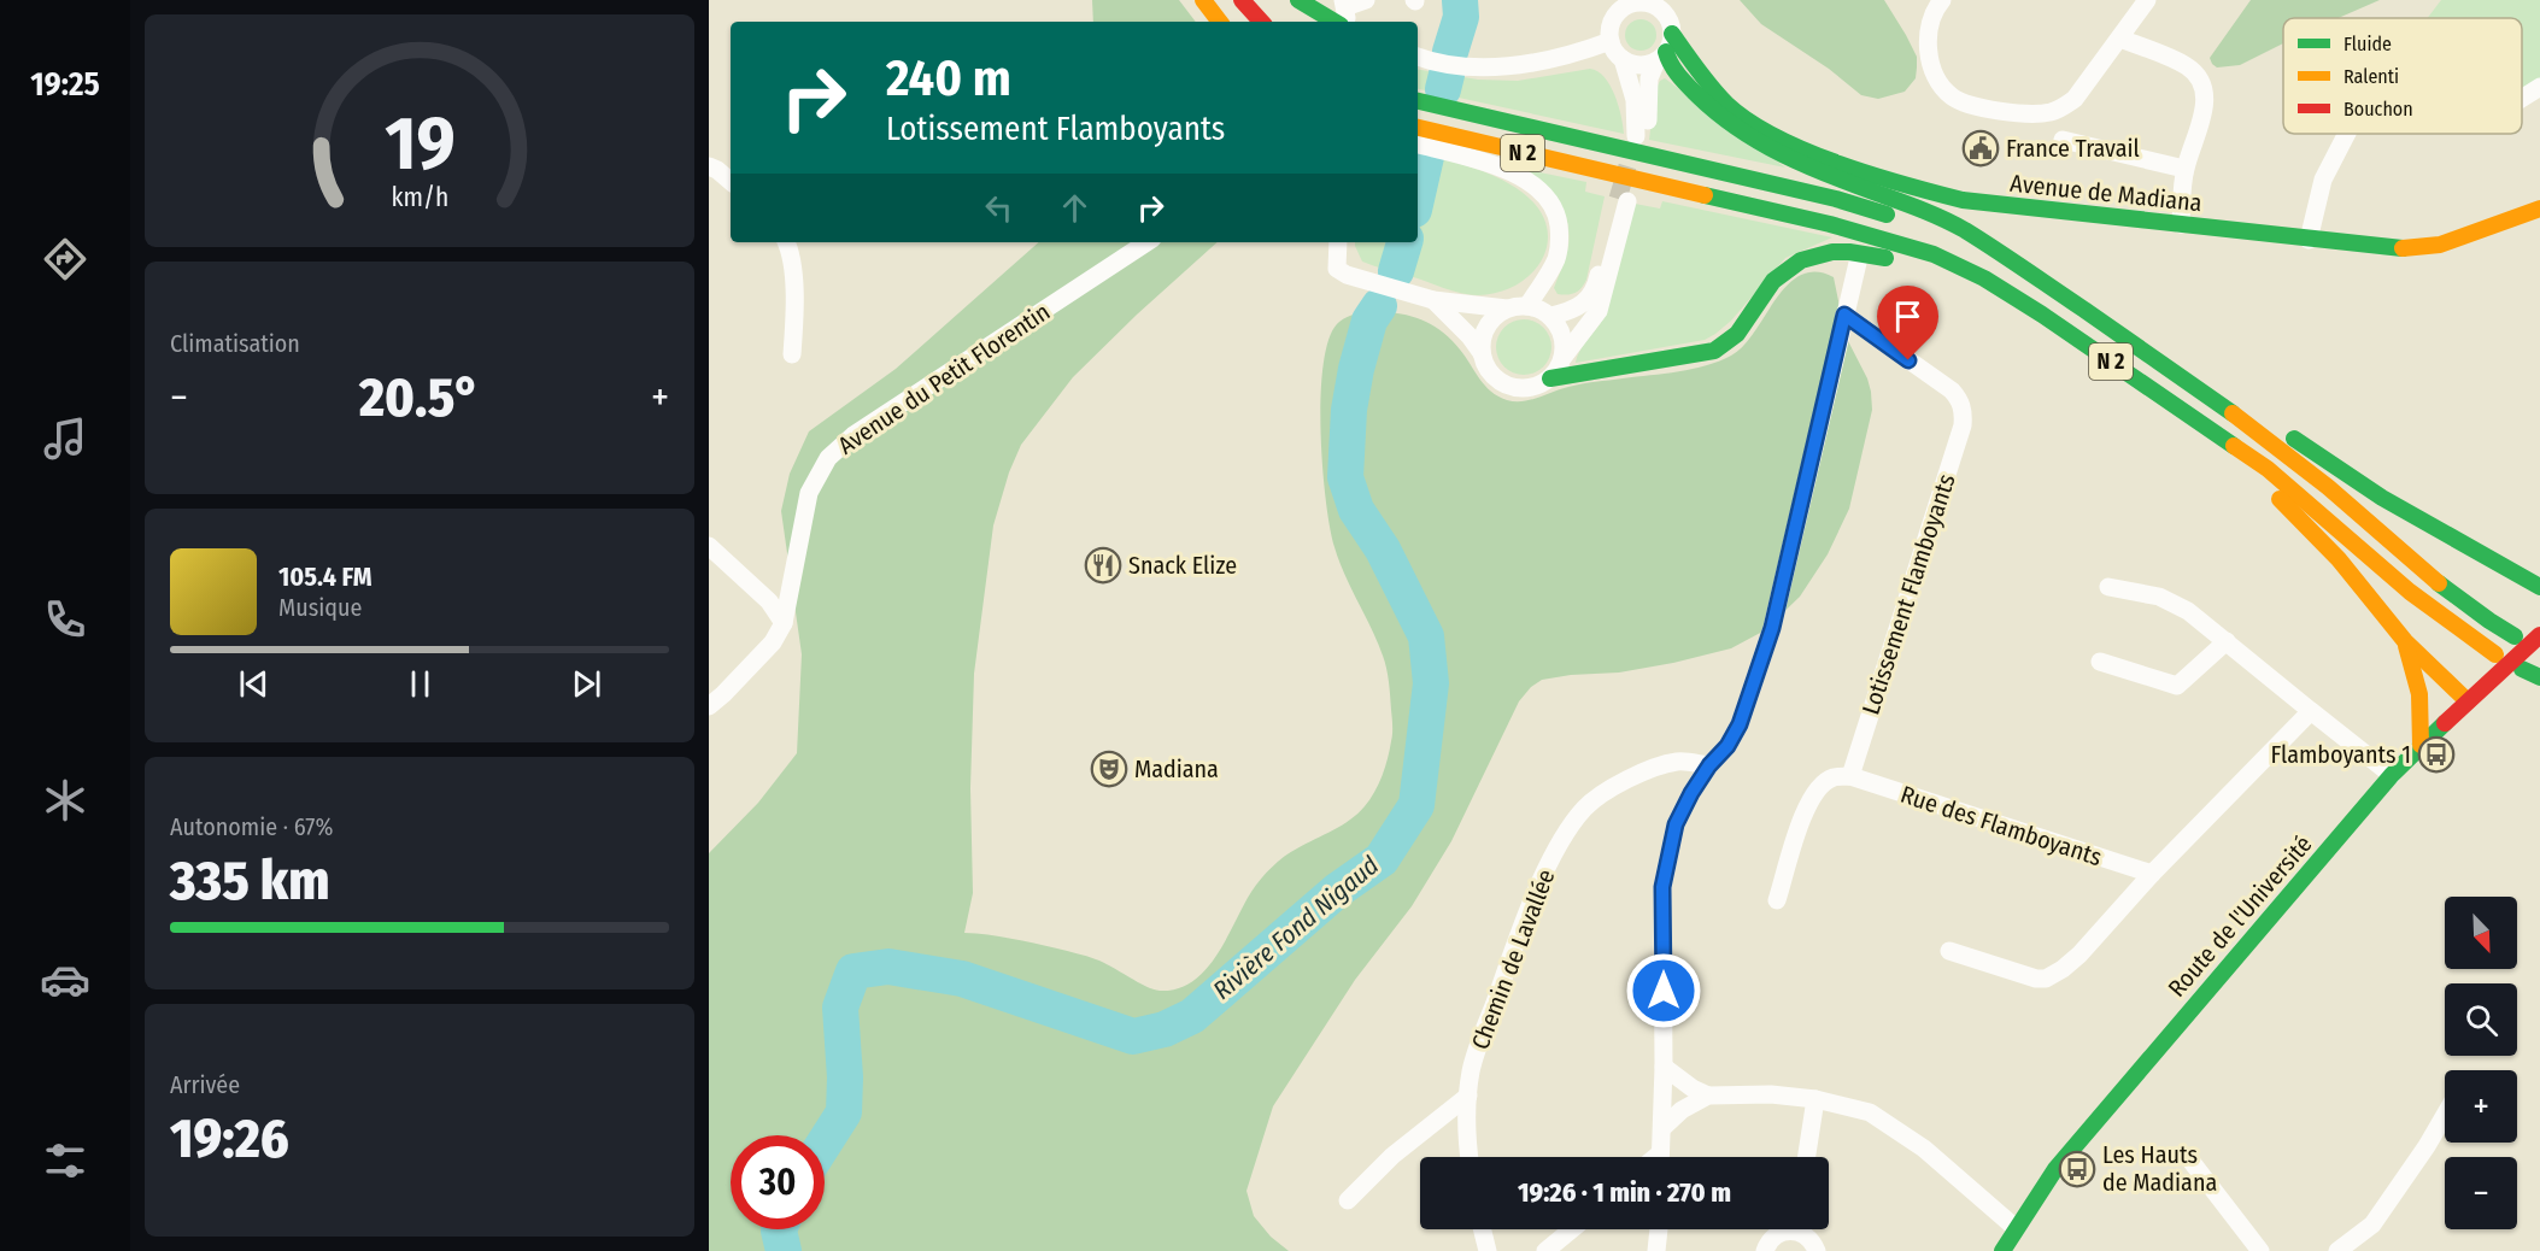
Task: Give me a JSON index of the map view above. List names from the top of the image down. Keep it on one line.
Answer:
{"streets":{"main road":["N 2","Avenue de Madiana","Route de l'Université"],"street":["Avenue du Petit Florentin","Lotissement Flamboyants","Rue des Flamboyants","Chemin de Lavallée"]},"crossings":[["Lotissement Flamboyants","Rue des Flamboyants"]],"water":["Rivière Fond Nigaud"],"places":{"public building":["France Travail"],"restaurant":["Snack Elize"],"bus stop":["Flamboyants 1","Les Hauts de Madiana"],"theatre":["Madiana"]},"legend":["Fluide","Ralenti","Bouchon"],"north":"bottom right","page":{"tabs":"19:25","turn":["240 m","Lotissement Flamboyants"],"tile":["Climatisation",["Autonomie · 67%","335 km"],["Arrivée","19:26"]],"heat":["−","20.5°","+"],"song":["105.4 FM","Musique"],"map_buttons":["+","−"],"limit":"30","trip":"19:26 · 1 min · 270 m","gauge":["19","km/h"]}}
